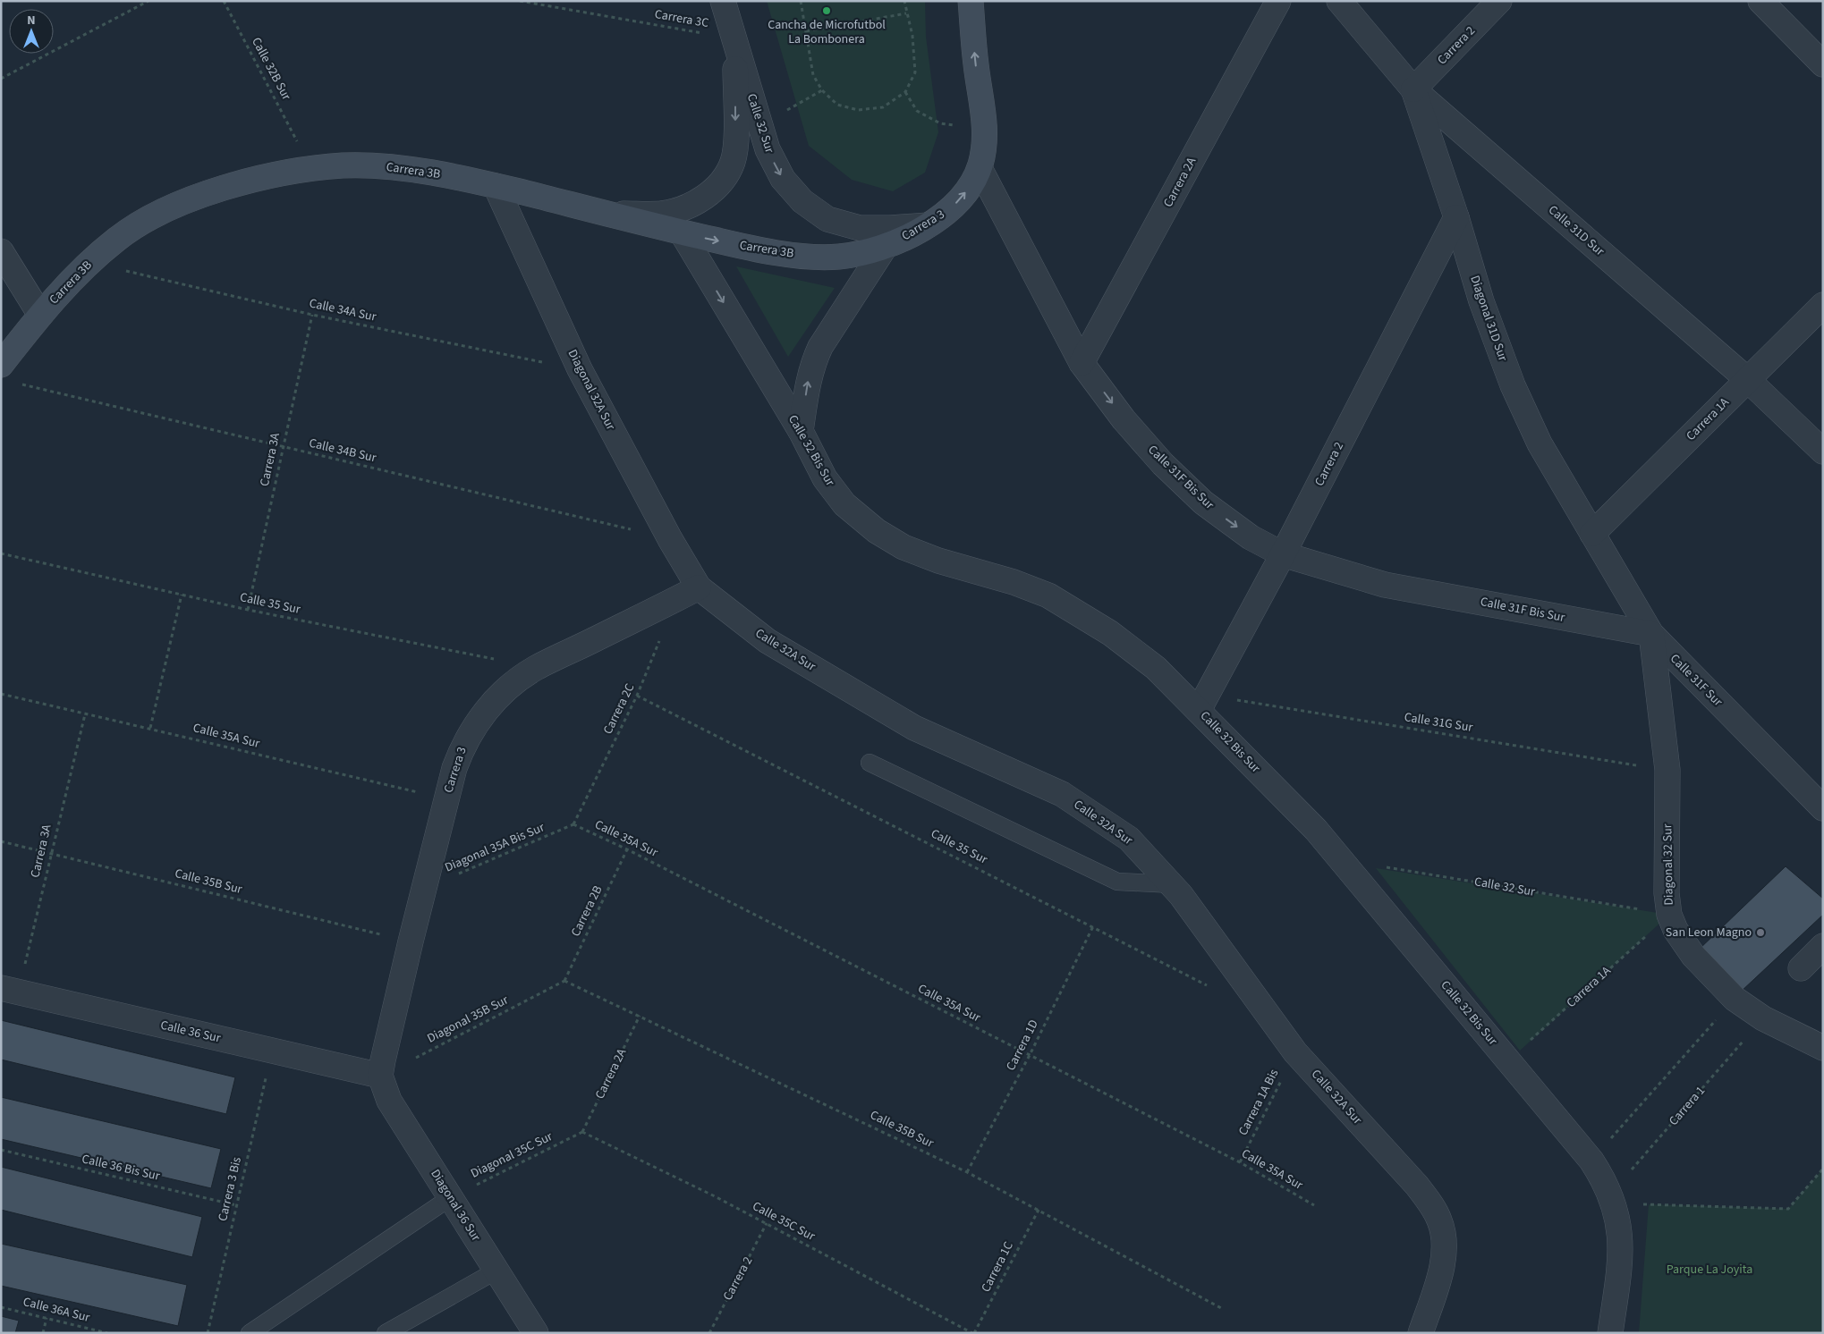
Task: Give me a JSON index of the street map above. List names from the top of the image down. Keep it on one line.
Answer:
{"streets":{"main road":["Carrera 3B","Carrera 3"],"street":["Carrera 2","Calle 32 Sur","Carrera 2A","Calle 31D Sur","Diagonal 31D Sur","Diagonal 32A Sur","Carrera 1A","Calle 32 Bis Sur","Calle 31F Bis Sur","Calle 32A Sur","Calle 31F Sur","Diagonal 32 Sur","Calle 36 Sur","Diagonal 36 Sur"],"path":["Carrera 3C","Calle 32B Sur","Calle 34A Sur","Calle 34B Sur","Carrera 3A","Calle 35 Sur","Carrera 2C","Calle 31G Sur","Calle 35A Sur","Diagonal 35A Bis Sur","Calle 35B Sur","Carrera 2B","Diagonal 35B Sur","Carrera 1D","Carrera 1A Bis","Carrera 1","Diagonal 35C Sur","Calle 36 Bis Sur","Carrera 3 Bis","Calle 35C Sur","Carrera 1C","Calle 36A Sur"]},"crossings":[["Carrera 3C","Calle 32 Sur"],["Carrera 2","Calle 31D Sur"],["Carrera 2","Diagonal 31D Sur"],["Carrera 2","Calle 32 Bis Sur"],["Carrera 2","Calle 31F Bis Sur"],["Carrera 2","Calle 31G Sur"],["Carrera 2","Calle 35C Sur"],["Calle 32 Sur","Carrera 3B"],["Calle 32 Sur","Carrera 3"],["Calle 32 Sur","Carrera 1A"],["Calle 32 Sur","Calle 32 Bis Sur"],["Calle 32 Sur","Diagonal 32 Sur"],["Carrera 3B","Carrera 3"],["Carrera 3B","Diagonal 32A Sur"],["Carrera 3B","Calle 32 Bis Sur"],["Carrera 2A","Calle 31F Bis Sur"],["Carrera 2A","Calle 35B Sur"],["Carrera 2A","Diagonal 35C Sur"],["Carrera 2A","Calle 35C Sur"],["Carrera 3","Diagonal 32A Sur"],["Carrera 3","Calle 31F Bis Sur"],["Carrera 3","Calle 35 Sur"],["Carrera 3","Calle 32A Sur"],["Carrera 3","Carrera 2C"],["Carrera 3","Calle 35A Sur"],["Carrera 3","Diagonal 35A Bis Sur"],["Carrera 3","Calle 35B Sur"],["Carrera 3","Diagonal 35B Sur"],["Carrera 3","Calle 36 Sur"],["Carrera 3","Diagonal 36 Sur"],["Calle 31D Sur","Diagonal 31D Sur"],["Calle 31D Sur","Carrera 1A"],["Calle 34A Sur","Diagonal 32A Sur"],["Calle 34A Sur","Carrera 3A"],["Diagonal 31D Sur","Carrera 1A"],["Diagonal 31D Sur","Calle 31F Sur"],["Diagonal 32A Sur","Calle 34B Sur"],["Diagonal 32A Sur","Calle 32A Sur"],["Carrera 1A","Calle 32 Bis Sur"],["Carrera 1A","Calle 31F Sur"],["Carrera 1A","Diagonal 32 Sur"],["Calle 34B Sur","Carrera 3A"],["Calle 32 Bis Sur","Calle 31G Sur"],["Calle 32 Bis Sur","Carrera 1"],["Carrera 3A","Calle 35 Sur"],["Carrera 3A","Calle 35A Sur"],["Carrera 3A","Calle 35B Sur"],["Carrera 3A","Calle 36 Sur"],["Calle 31F Bis Sur","Calle 31F Sur"],["Calle 31F Bis Sur","Diagonal 32 Sur"],["Calle 35 Sur","Carrera 2C"],["Calle 35 Sur","Carrera 1D"],["Calle 32A Sur","Carrera 1A Bis"],["Calle 31F Sur","Diagonal 32 Sur"],["Carrera 2C","Calle 35A Sur"],["Carrera 2C","Diagonal 35A Bis Sur"],["Calle 31G Sur","Diagonal 32 Sur"],["Calle 35A Sur","Diagonal 35A Bis Sur"],["Calle 35A Sur","Carrera 2B"],["Calle 35A Sur","Carrera 1D"],["Calle 35A Sur","Carrera 1A Bis"],["Diagonal 32 Sur","Carrera 1"],["Calle 35B Sur","Carrera 2B"],["Calle 35B Sur","Diagonal 35B Sur"],["Calle 35B Sur","Carrera 1D"],["Calle 35B Sur","Carrera 1C"],["Carrera 2B","Diagonal 35B Sur"],["Diagonal 35B Sur","Calle 36 Sur"],["Diagonal 35B Sur","Diagonal 36 Sur"],["Calle 36 Sur","Carrera 3 Bis"],["Calle 36 Sur","Diagonal 36 Sur"],["Diagonal 35C Sur","Diagonal 36 Sur"],["Diagonal 35C Sur","Calle 35C Sur"],["Calle 36 Bis Sur","Carrera 3 Bis"],["Calle 35C Sur","Carrera 1C"]],"parks":["Parque La Joyita"],"places":["Cancha de Microfutbol La Bombonera","San Leon Magno"],"north":"top"}
